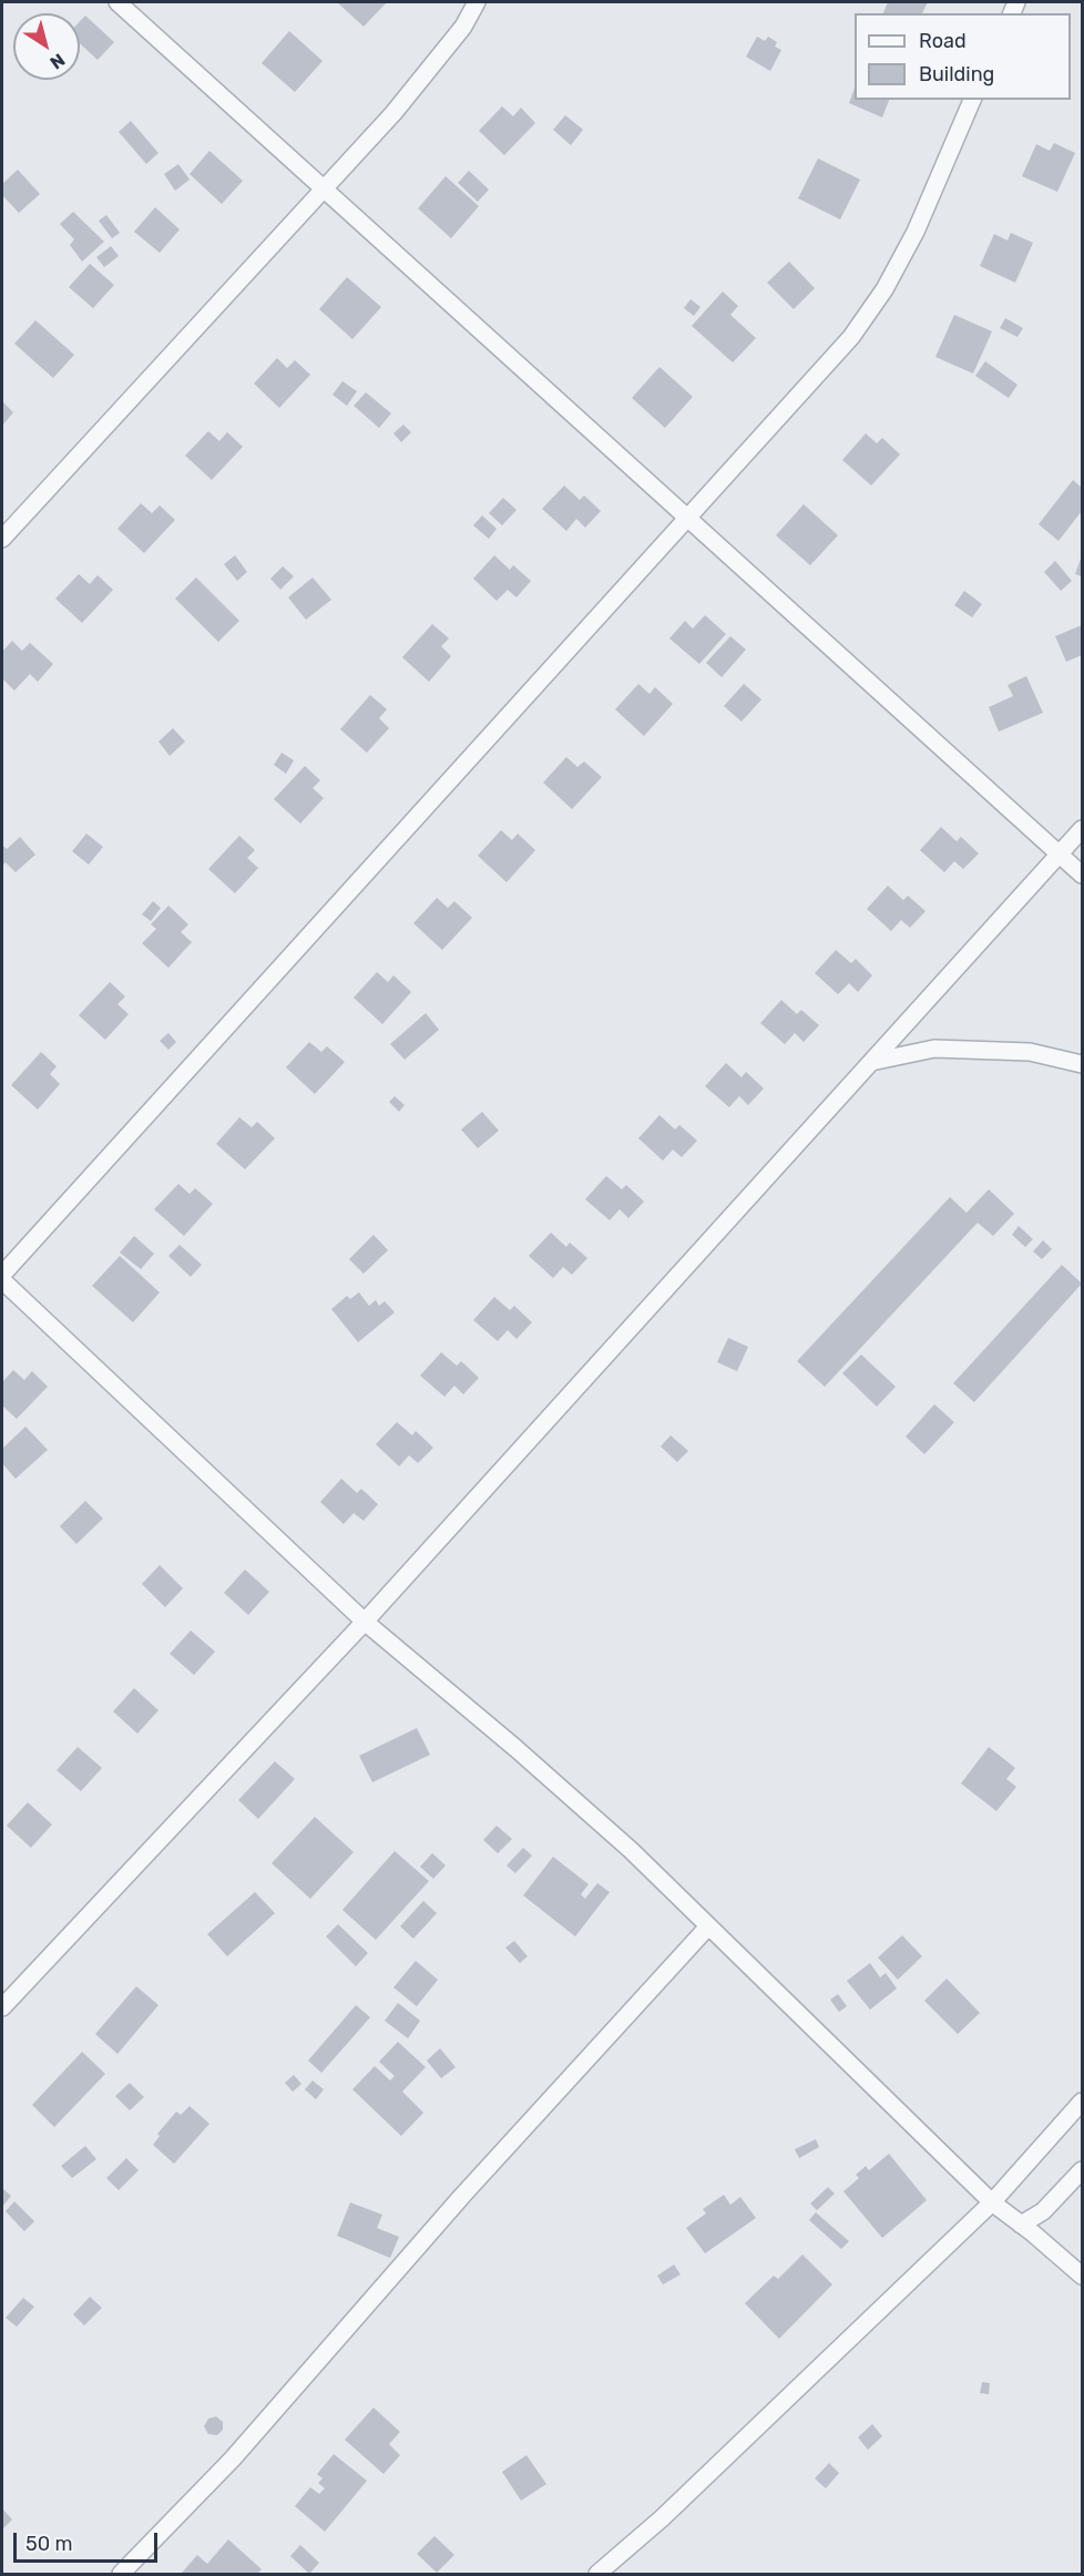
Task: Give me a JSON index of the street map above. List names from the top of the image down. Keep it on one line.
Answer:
{"legend":["Road","Building"],"scale_bar":"50 m","north":"bottom right"}
